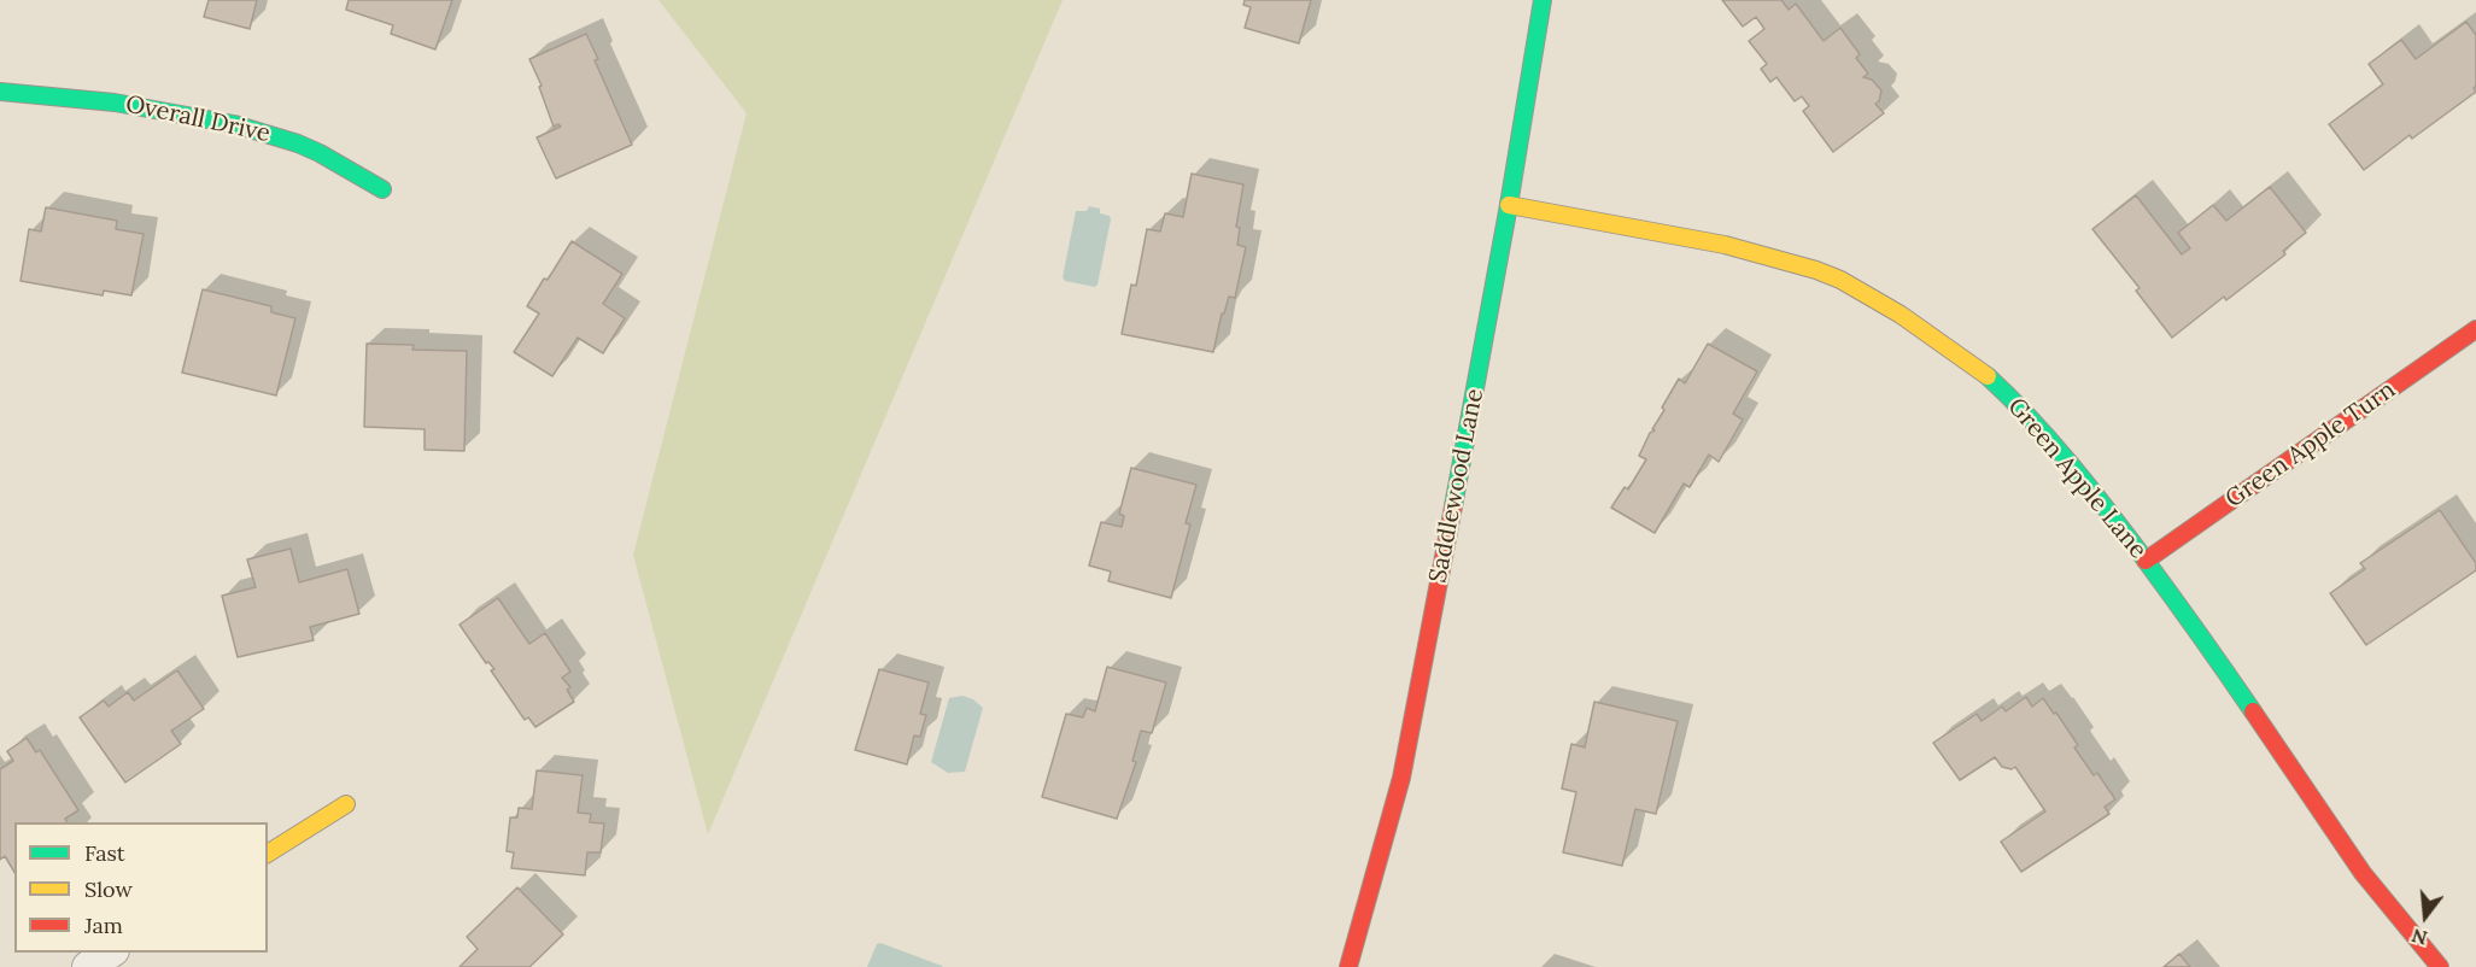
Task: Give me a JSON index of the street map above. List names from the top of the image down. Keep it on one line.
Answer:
{"streets":{"street":["Overall Drive","Green Apple Turn","Green Apple Lane","Saddlewood Lane"]},"crossings":[["Green Apple Turn","Green Apple Lane"],["Green Apple Lane","Saddlewood Lane"]],"legend":["Fast","Slow","Jam"],"north":"bottom"}
